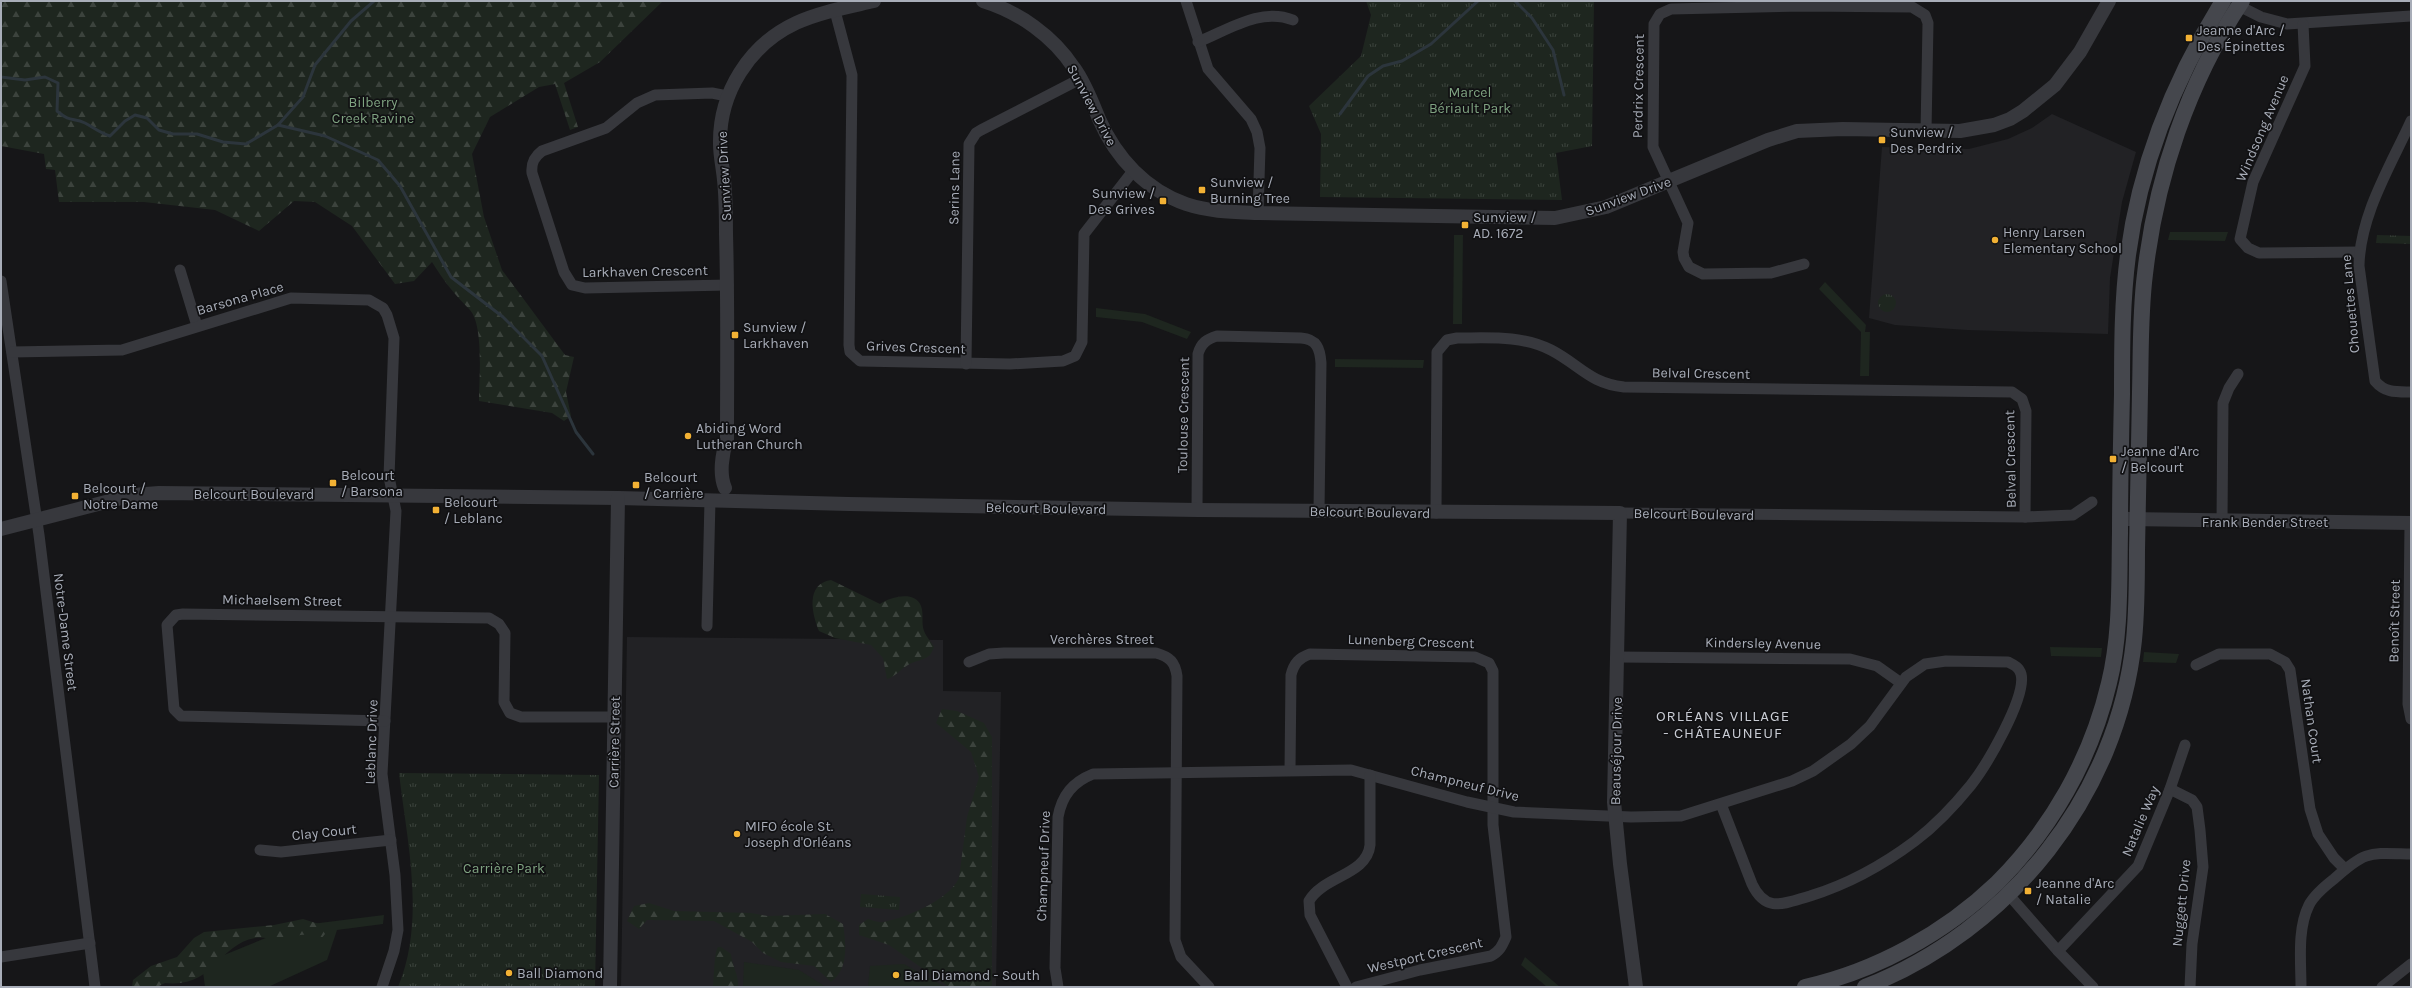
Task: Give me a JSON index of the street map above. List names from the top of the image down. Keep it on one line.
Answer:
{"streets":{"street":["Perdrix Crescent","Sunview Drive","Windsong Avenue","Serins Lane","Larkhaven Crescent","Barsona Place","Chouettes Lane","Grives Crescent","Belval Crescent","Toulouse Crescent","Belcourt Boulevard","Frank Bender Street","Michaelsem Street","Benoît Street","Notre-Dame Street","Verchères Street","Lunenberg Crescent","Kindersley Avenue","Nathan Court","Leblanc Drive","Carrière Street","Beauséjour Drive","Champneuf Drive","Natalie Way","Clay Court","Nuggett Drive","Westport Crescent"]},"crossings":[["Perdrix Crescent","Sunview Drive"],["Sunview Drive","Serins Lane"],["Sunview Drive","Larkhaven Crescent"],["Sunview Drive","Grives Crescent"],["Sunview Drive","Belcourt Boulevard"],["Windsong Avenue","Chouettes Lane"],["Serins Lane","Grives Crescent"],["Barsona Place","Belcourt Boulevard"],["Barsona Place","Notre-Dame Street"],["Barsona Place","Leblanc Drive"],["Belval Crescent","Belcourt Boulevard"],["Toulouse Crescent","Belcourt Boulevard"],["Belcourt Boulevard","Notre-Dame Street"],["Belcourt Boulevard","Leblanc Drive"],["Belcourt Boulevard","Carrière Street"],["Belcourt Boulevard","Beauséjour Drive"],["Frank Bender Street","Benoît Street"],["Michaelsem Street","Leblanc Drive"],["Michaelsem Street","Carrière Street"],["Verchères Street","Champneuf Drive"],["Lunenberg Crescent","Champneuf Drive"],["Lunenberg Crescent","Westport Crescent"],["Kindersley Avenue","Beauséjour Drive"],["Kindersley Avenue","Champneuf Drive"],["Leblanc Drive","Clay Court"],["Beauséjour Drive","Champneuf Drive"],["Champneuf Drive","Westport Crescent"],["Natalie Way","Nuggett Drive"]],"districts":["ORLÉANS VILLAGE - CHÂTEAUNEUF"],"parks":["Marcel Bériault Park","Bilberry Creek Ravine","Carrière Park"],"places":{"transit":["Jeanne d'Arc / Des Épinettes","Sunview / Des Perdrix","Sunview / Burning Tree","Sunview / Des Grives","Sunview / AD. 1672","Sunview / Larkhaven","Jeanne d'Arc / Belcourt","Belcourt / Barsona","Belcourt / Carrière","Belcourt / Notre Dame","Belcourt / Leblanc","Jeanne d'Arc / Natalie"],"other":["Henry Larsen Elementary School","Abiding Word Lutheran Church","MIFO école St. Joseph d'Orléans","Ball Diamond","Ball Diamond - South"]}}
